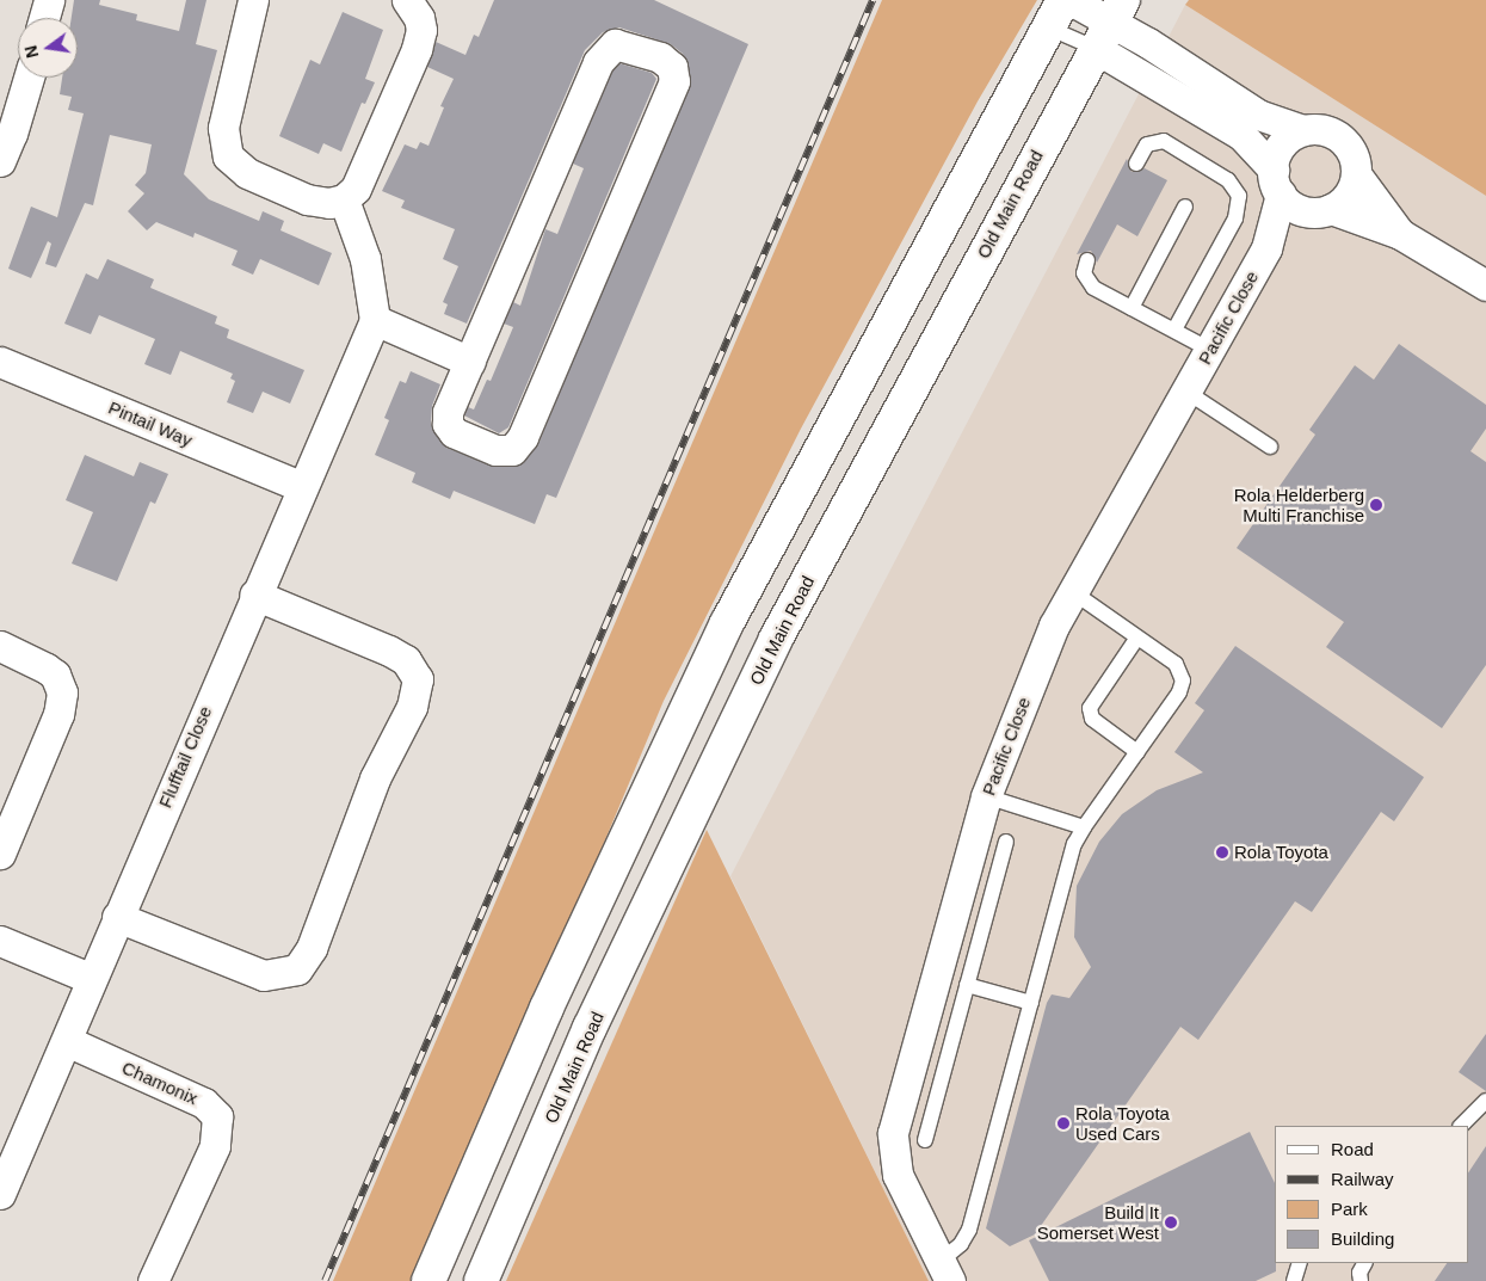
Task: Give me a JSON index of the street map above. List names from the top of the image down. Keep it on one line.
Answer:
{"streets":{"main road":["Old Main Road"],"street":["Pacific Close","Pintail Way","Flufftail Close","Chamonix"]},"crossings":[["Pintail Way","Flufftail Close"],["Flufftail Close","Chamonix"]],"places":["Rola Helderberg Multi Franchise","Rola Toyota","Rola Toyota Used Cars","Build It Somerset West"],"legend":["Road","Railway","Park","Building"],"north":"left"}
